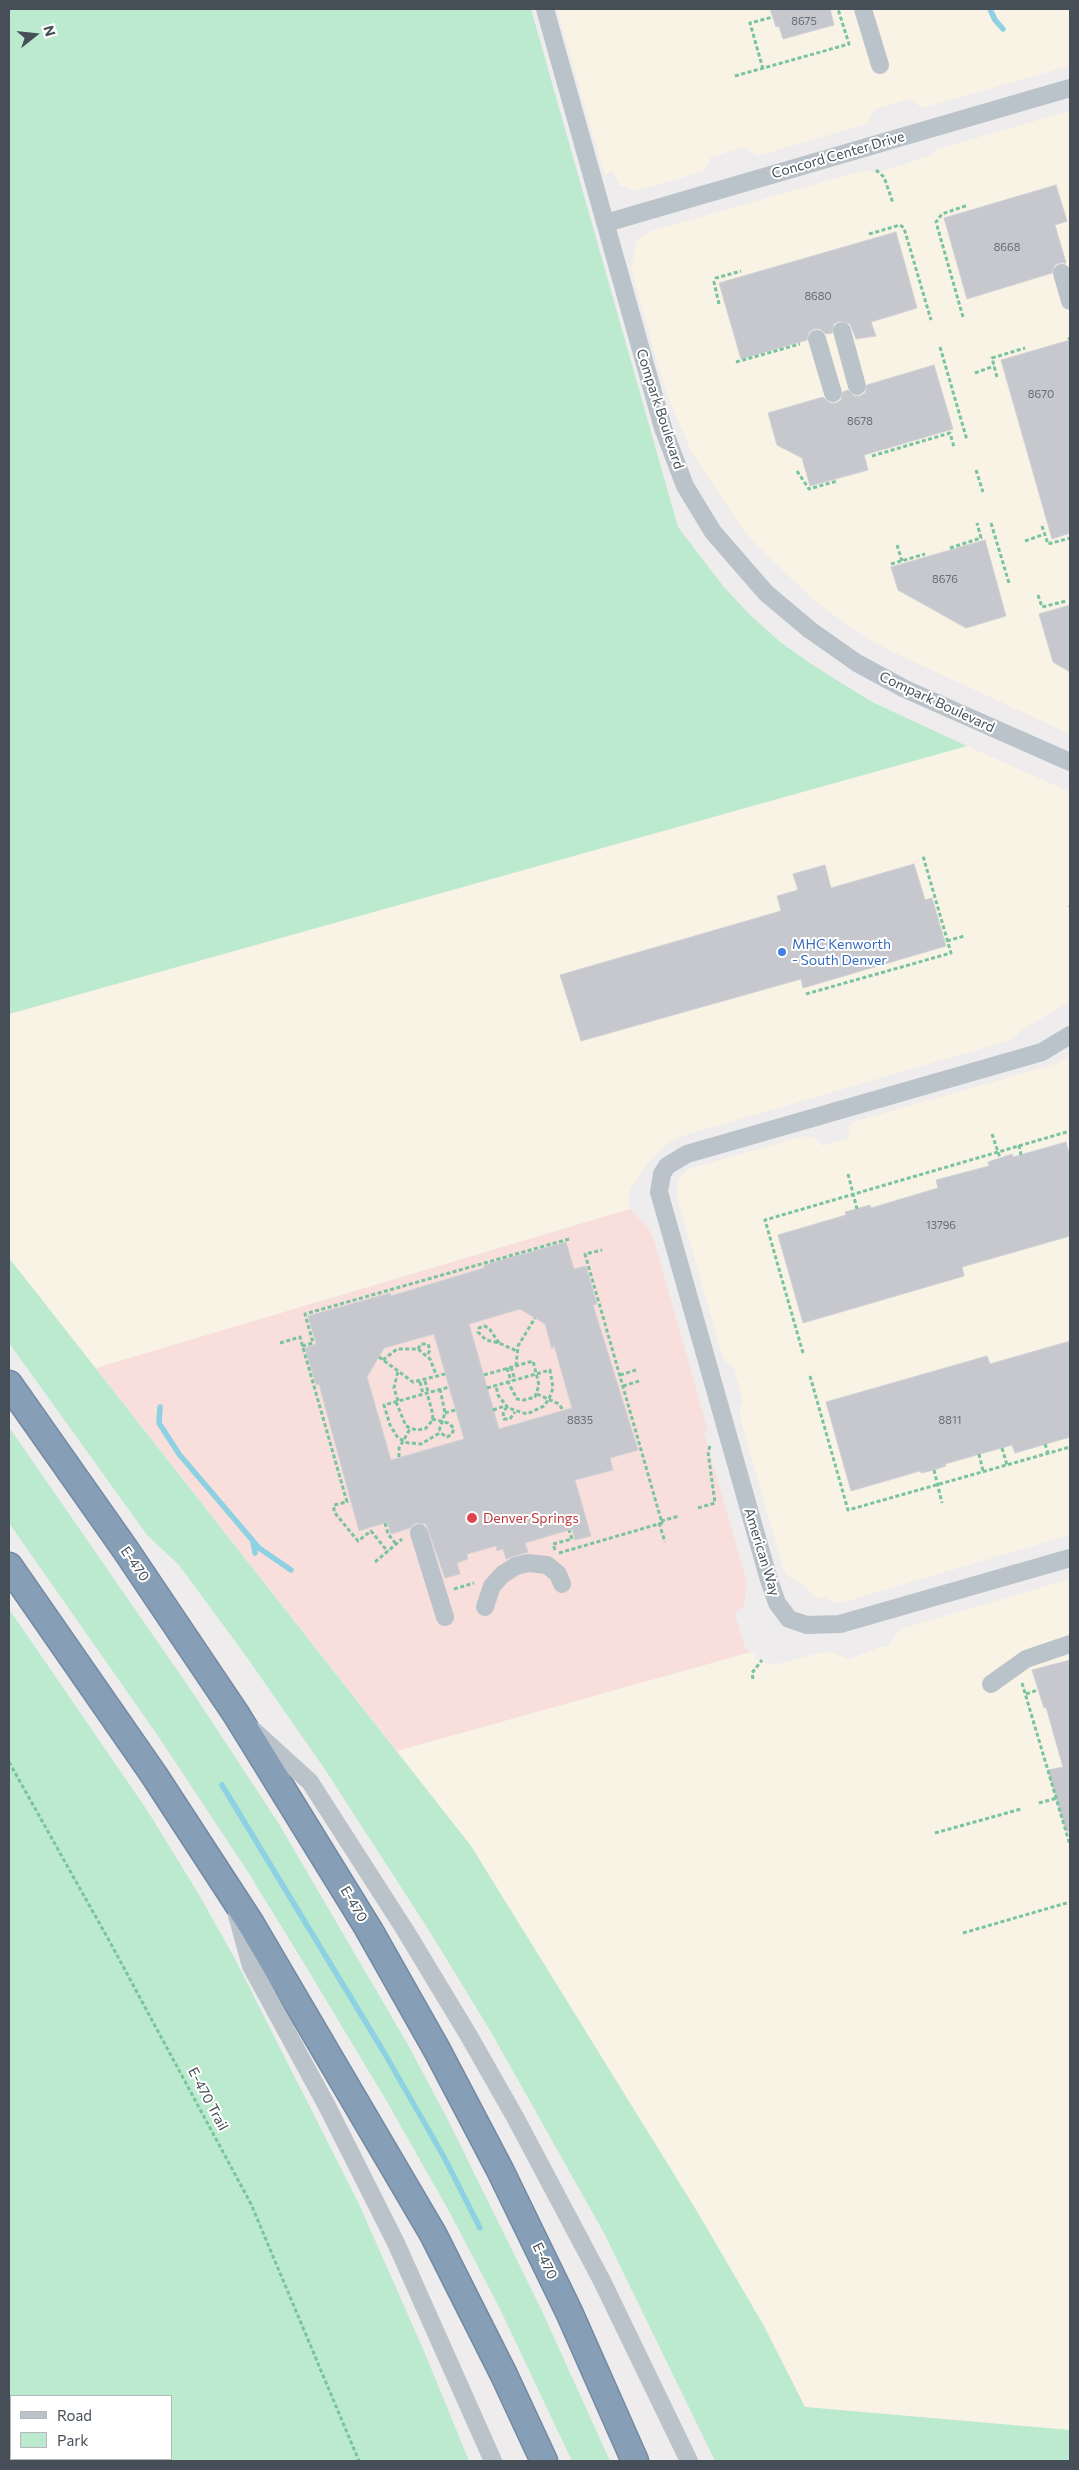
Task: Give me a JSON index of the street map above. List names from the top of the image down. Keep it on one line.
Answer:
{"streets":{"highway":["E-470"],"street":["Concord Center Drive","Compark Boulevard","American Way"],"path":["E-470 Trail"]},"crossings":[["Concord Center Drive","Compark Boulevard"]],"places":["MHC Kenworth - South Denver","Denver Springs"],"house_numbers":["8675","8668","8680","8670","8678","8676","13796","8835","8811"],"legend":["Road","Park"],"north":"right"}
